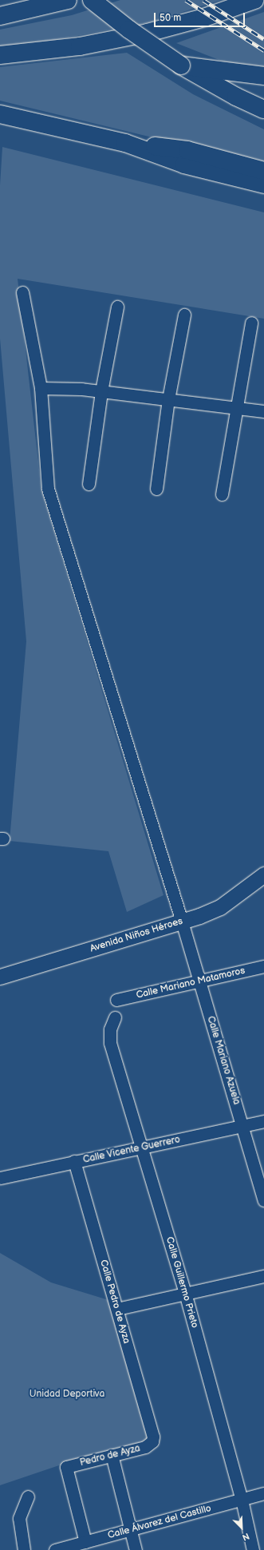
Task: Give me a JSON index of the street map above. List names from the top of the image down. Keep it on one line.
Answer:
{"streets":{"street":["Avenida Niños Héroes","Calle Mariano Matamoros","Calle Mariano Azuela","Calle Vicente Guerrero","Calle Guillermo Prieto","Calle Pedro de Ayza","Pedro de Ayza","Calle Álvarez del Castillo"]},"crossings":[["Avenida Niños Héroes","Calle Mariano Azuela"],["Calle Mariano Matamoros","Calle Mariano Azuela"],["Calle Mariano Azuela","Calle Vicente Guerrero"],["Calle Vicente Guerrero","Calle Guillermo Prieto"],["Calle Vicente Guerrero","Calle Pedro de Ayza"],["Calle Guillermo Prieto","Calle Álvarez del Castillo"],["Calle Pedro de Ayza","Pedro de Ayza"],["Pedro de Ayza","Calle Álvarez del Castillo"]],"parks":["Unidad Deportiva"],"scale_bar":"50 m","north":"bottom right"}
